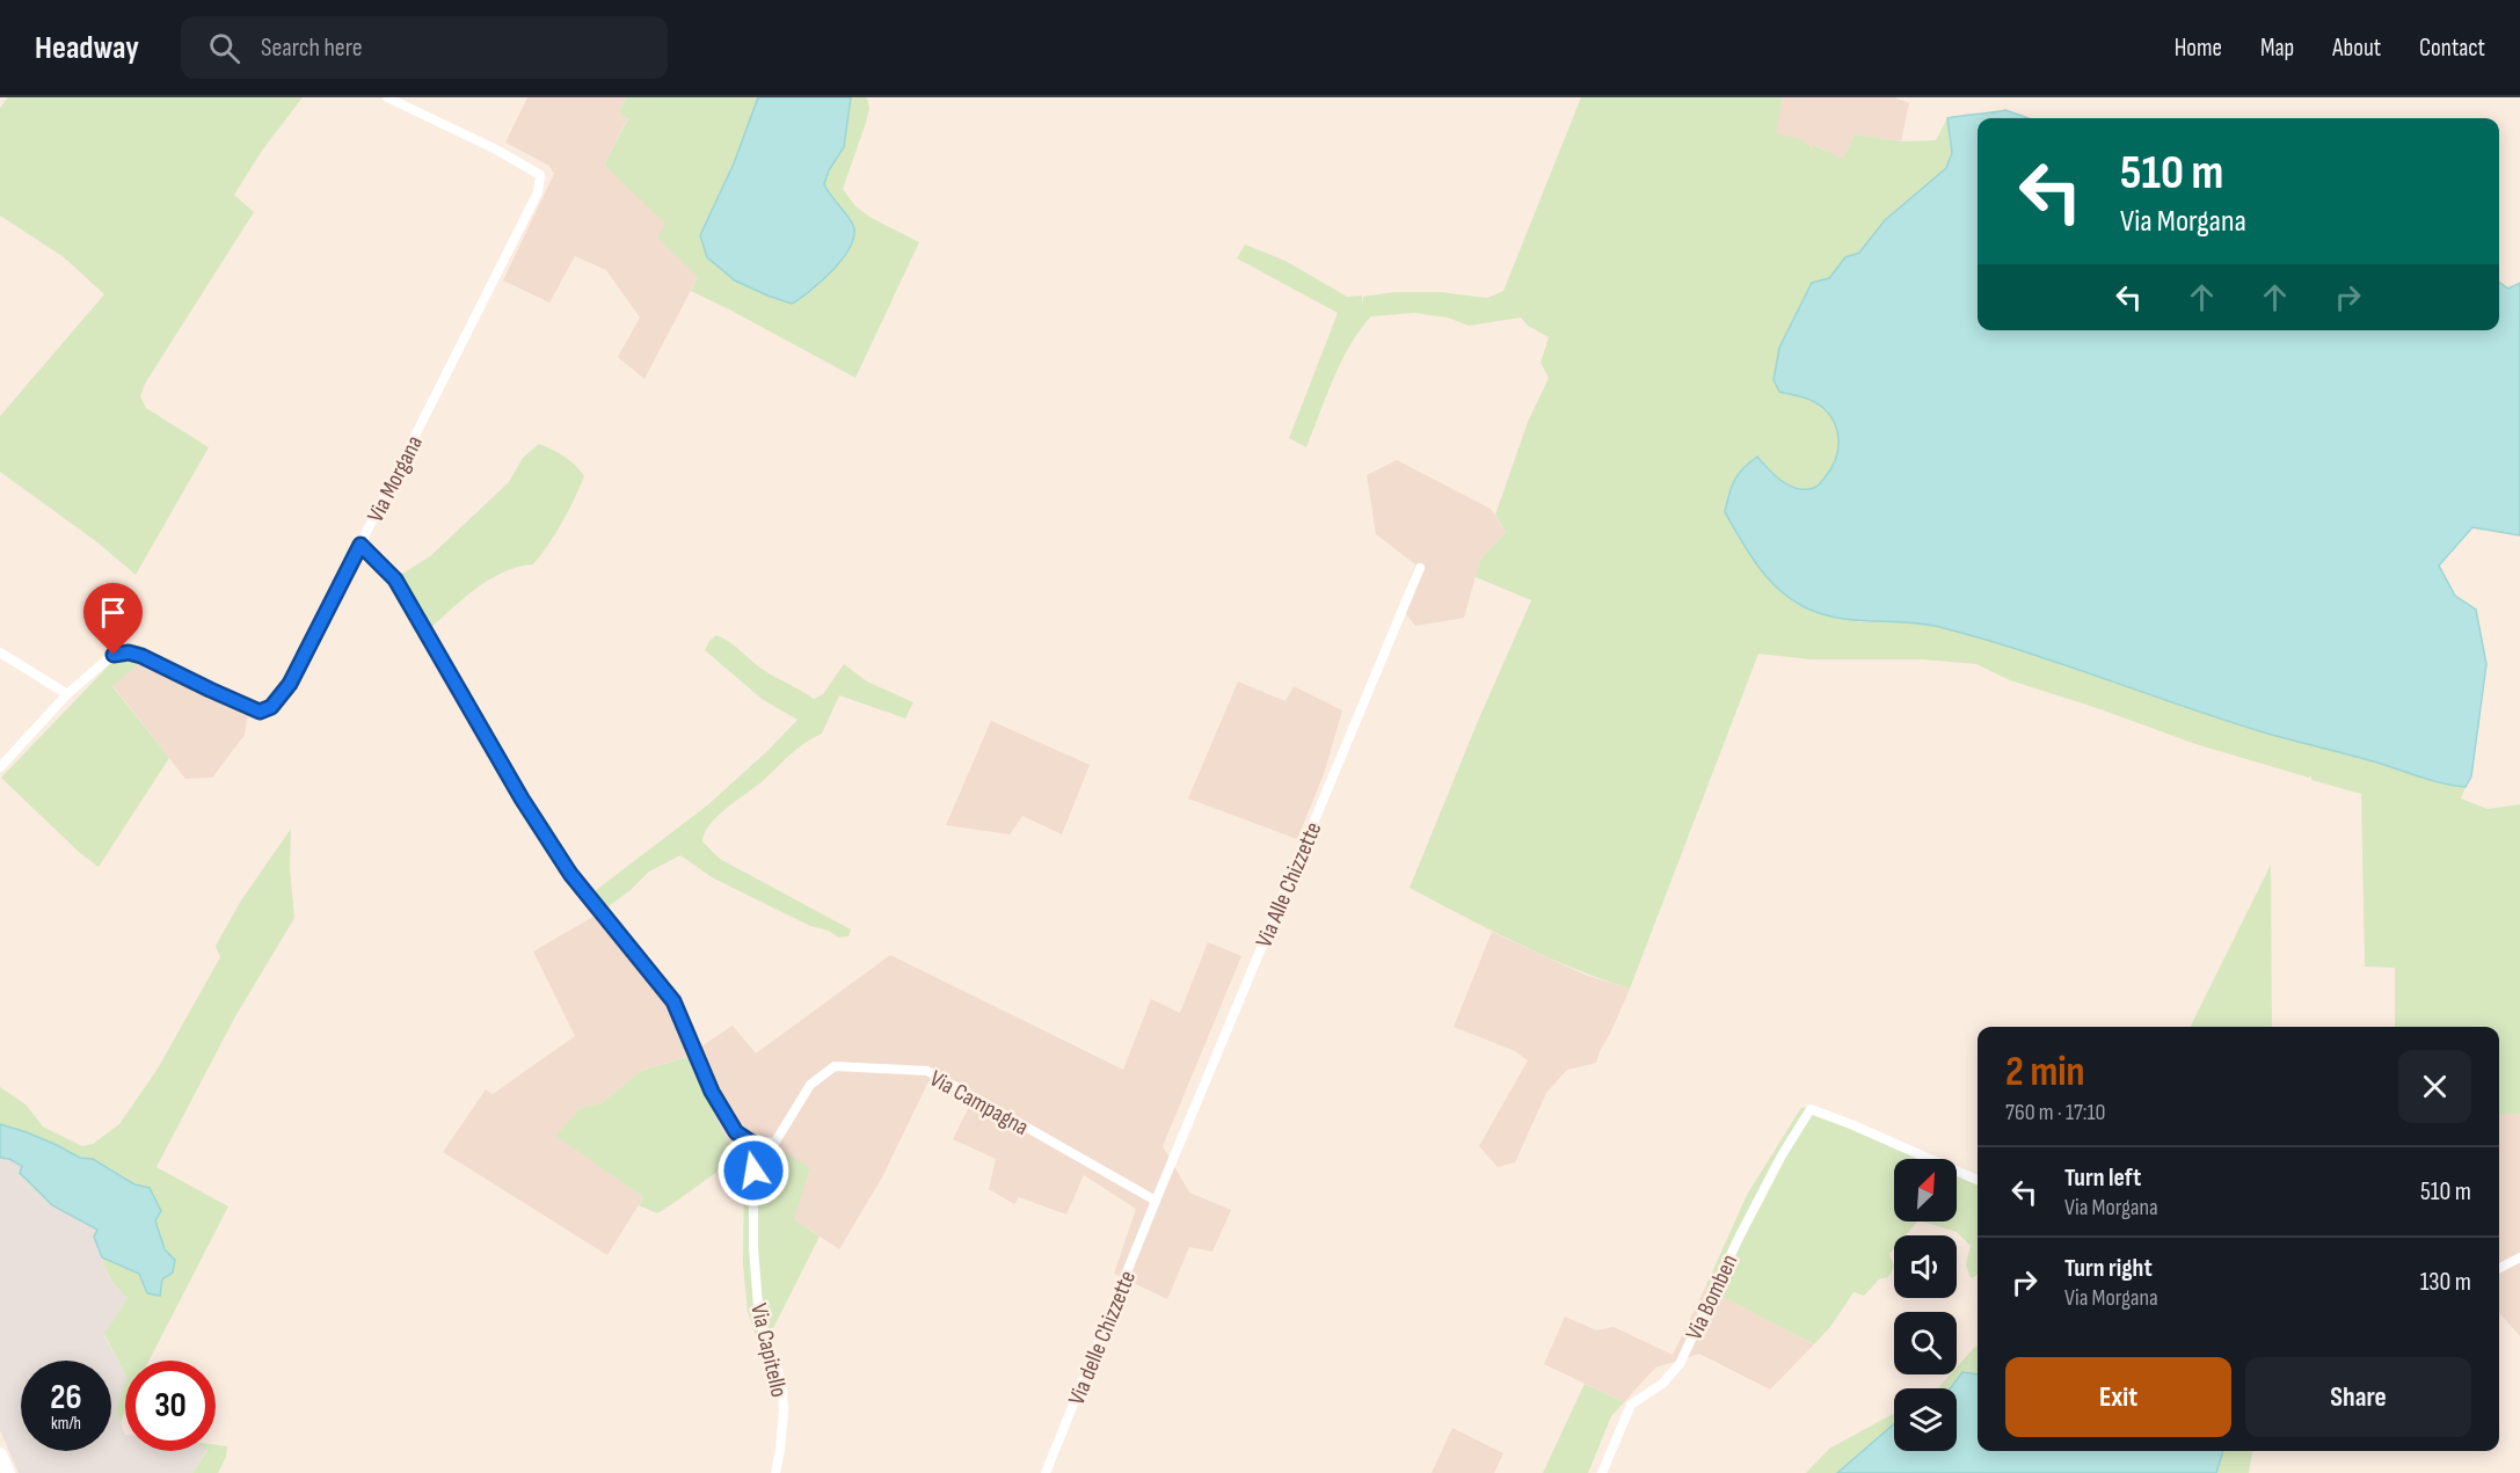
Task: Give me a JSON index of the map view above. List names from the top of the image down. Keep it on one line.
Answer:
{"streets":{"street":["Via Morgana","Via Alle Chizzette","Via Campagna","Via Bomben","Via delle Chizzette","Via Capitello"]},"crossings":[["Via Alle Chizzette","Via Campagna"],["Via Alle Chizzette","Via delle Chizzette"],["Via Campagna","Via delle Chizzette"],["Via Campagna","Via Capitello"]],"north":"top right","page":{"header":"Headway","search":"Search here","nav":["Home","Map","About","Contact"],"turn":["510 m","Via Morgana"],"heading":["2 min","760 m · 17:10"],"list":[{"name":"Turn left","note":"Via Morgana","value":"510 m"},{"name":"Turn right","note":"Via Morgana","value":"130 m"}],"buttons":["Exit","Share"],"speed":"26 km/h","limit":"30"}}
